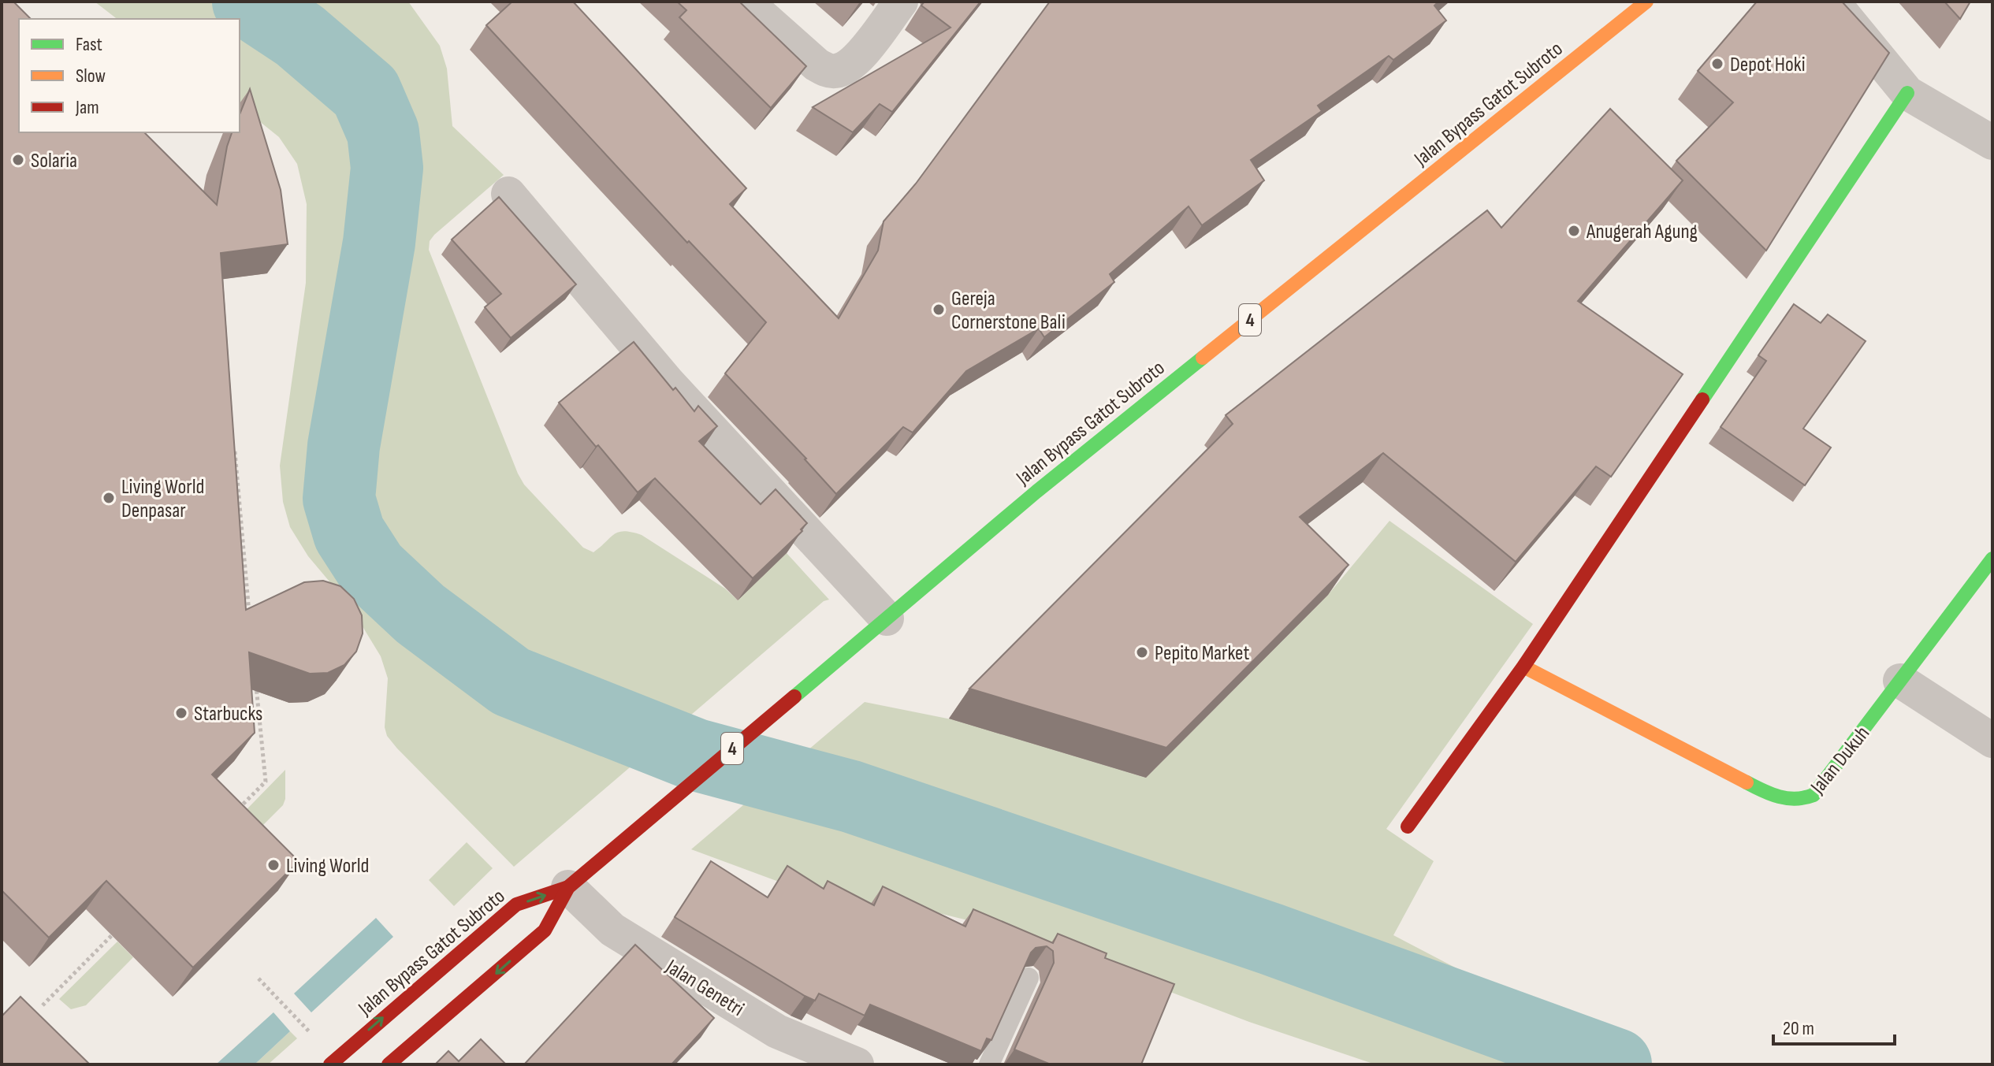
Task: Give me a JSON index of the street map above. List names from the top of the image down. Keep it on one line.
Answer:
{"streets":{"main road":["Jalan Bypass Gatot Subroto","4","Jalan Dukuh"],"street":["Jalan Genetri"]},"crossings":[["Jalan Bypass Gatot Subroto","Jalan Genetri"]],"places":["Depot Hoki","Solaria","Anugerah Agung","Gereja Cornerstone Bali","Living World Denpasar","Pepito Market","Starbucks","Living World"],"legend":["Fast","Slow","Jam"],"scale_bar":"20 m"}
